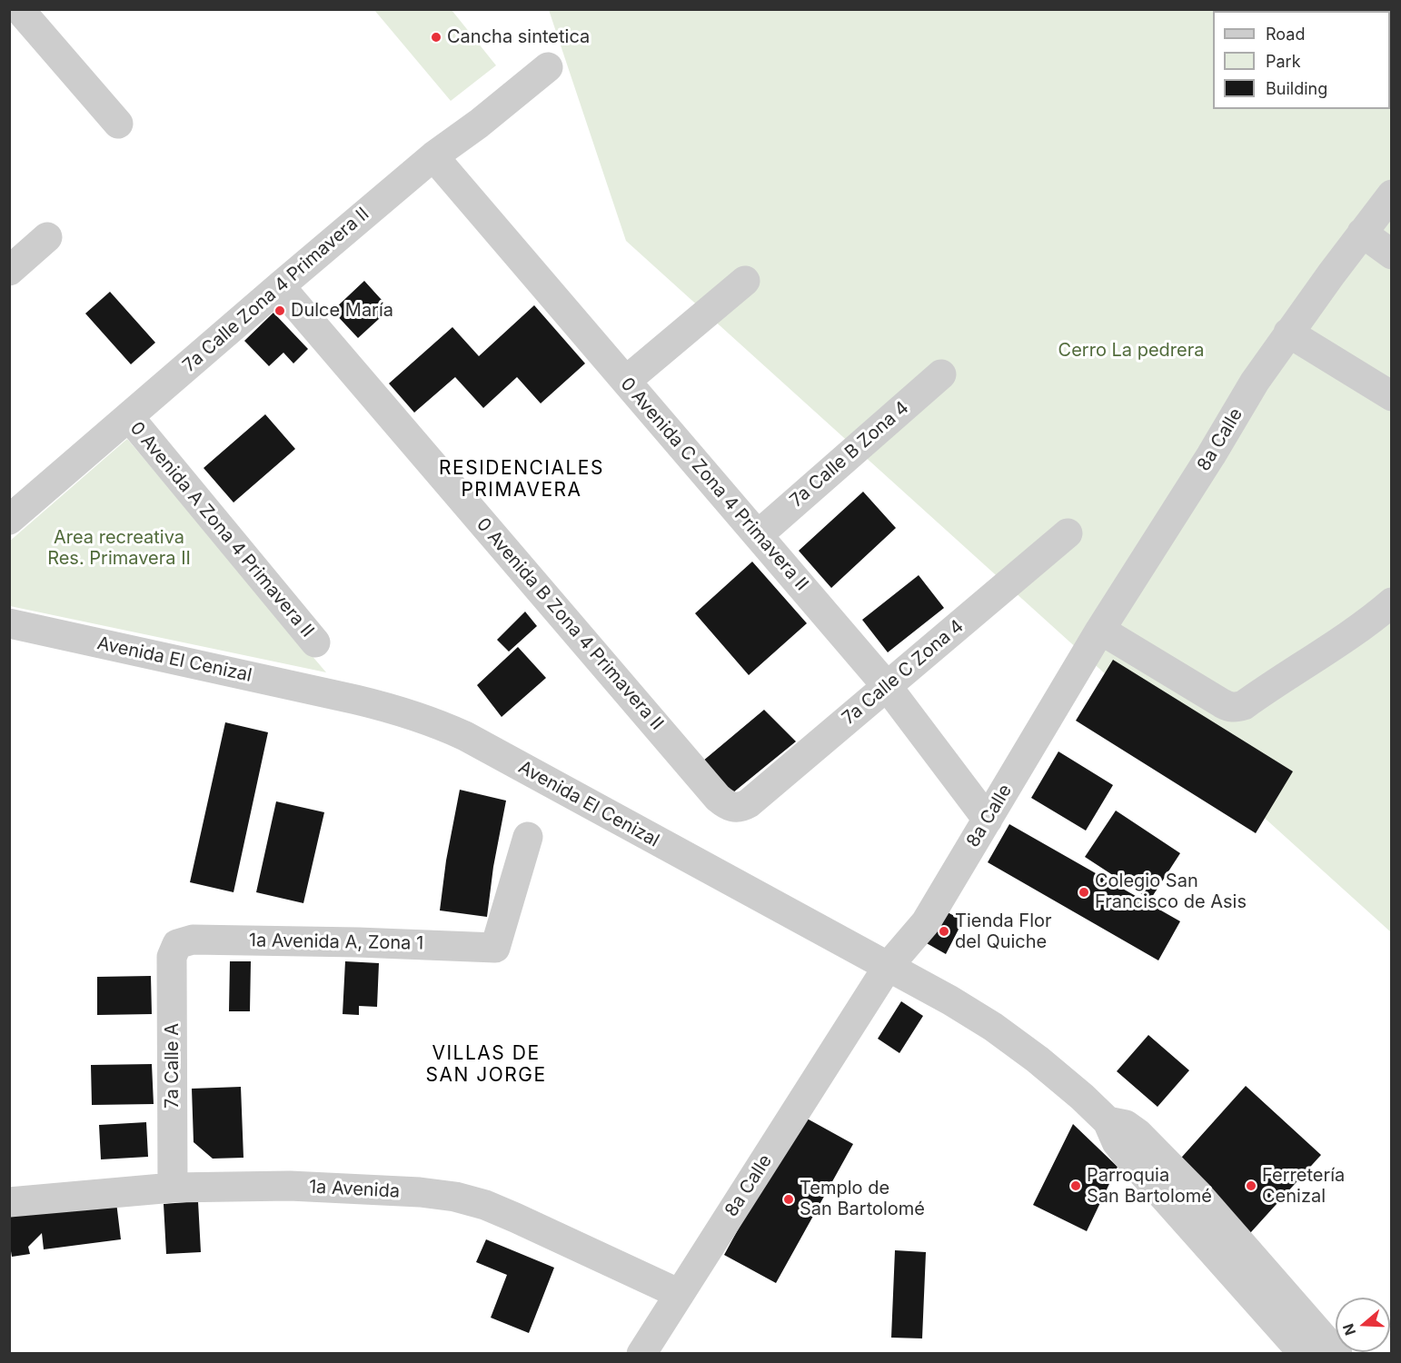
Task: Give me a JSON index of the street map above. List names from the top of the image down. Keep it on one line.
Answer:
{"streets":{"street":["7a Calle Zona 4 Primavera II","8a Calle","7a Calle B Zona 4","0 Avenida C Zona 4 Primavera II","0 Avenida A Zona 4 Primavera II","0 Avenida B Zona 4 Primavera II","Avenida El Cenizal","7a Calle C Zona 4","1a Avenida A, Zona 1","7a Calle A","1a Avenida"]},"crossings":[["7a Calle Zona 4 Primavera II","0 Avenida C Zona 4 Primavera II"],["7a Calle Zona 4 Primavera II","0 Avenida A Zona 4 Primavera II"],["7a Calle Zona 4 Primavera II","0 Avenida B Zona 4 Primavera II"],["8a Calle","0 Avenida C Zona 4 Primavera II"],["8a Calle","Avenida El Cenizal"],["8a Calle","1a Avenida"],["7a Calle B Zona 4","0 Avenida C Zona 4 Primavera II"],["0 Avenida C Zona 4 Primavera II","7a Calle C Zona 4"],["0 Avenida B Zona 4 Primavera II","7a Calle C Zona 4"],["1a Avenida A, Zona 1","7a Calle A"],["7a Calle A","1a Avenida"]],"districts":["RESIDENCIALES PRIMAVERA","VILLAS DE SAN JORGE"],"parks":["Cerro La pedrera","Area recreativa Res. Primavera II"],"places":["Cancha sintetica","Dulce María","Colegio San Francisco de Asis","Tienda Flor del Quiche","Parroquia San Bartolomé","Ferretería Cenizal","Templo de San Bartolomé"],"legend":["Road","Park","Building"],"north":"left"}
